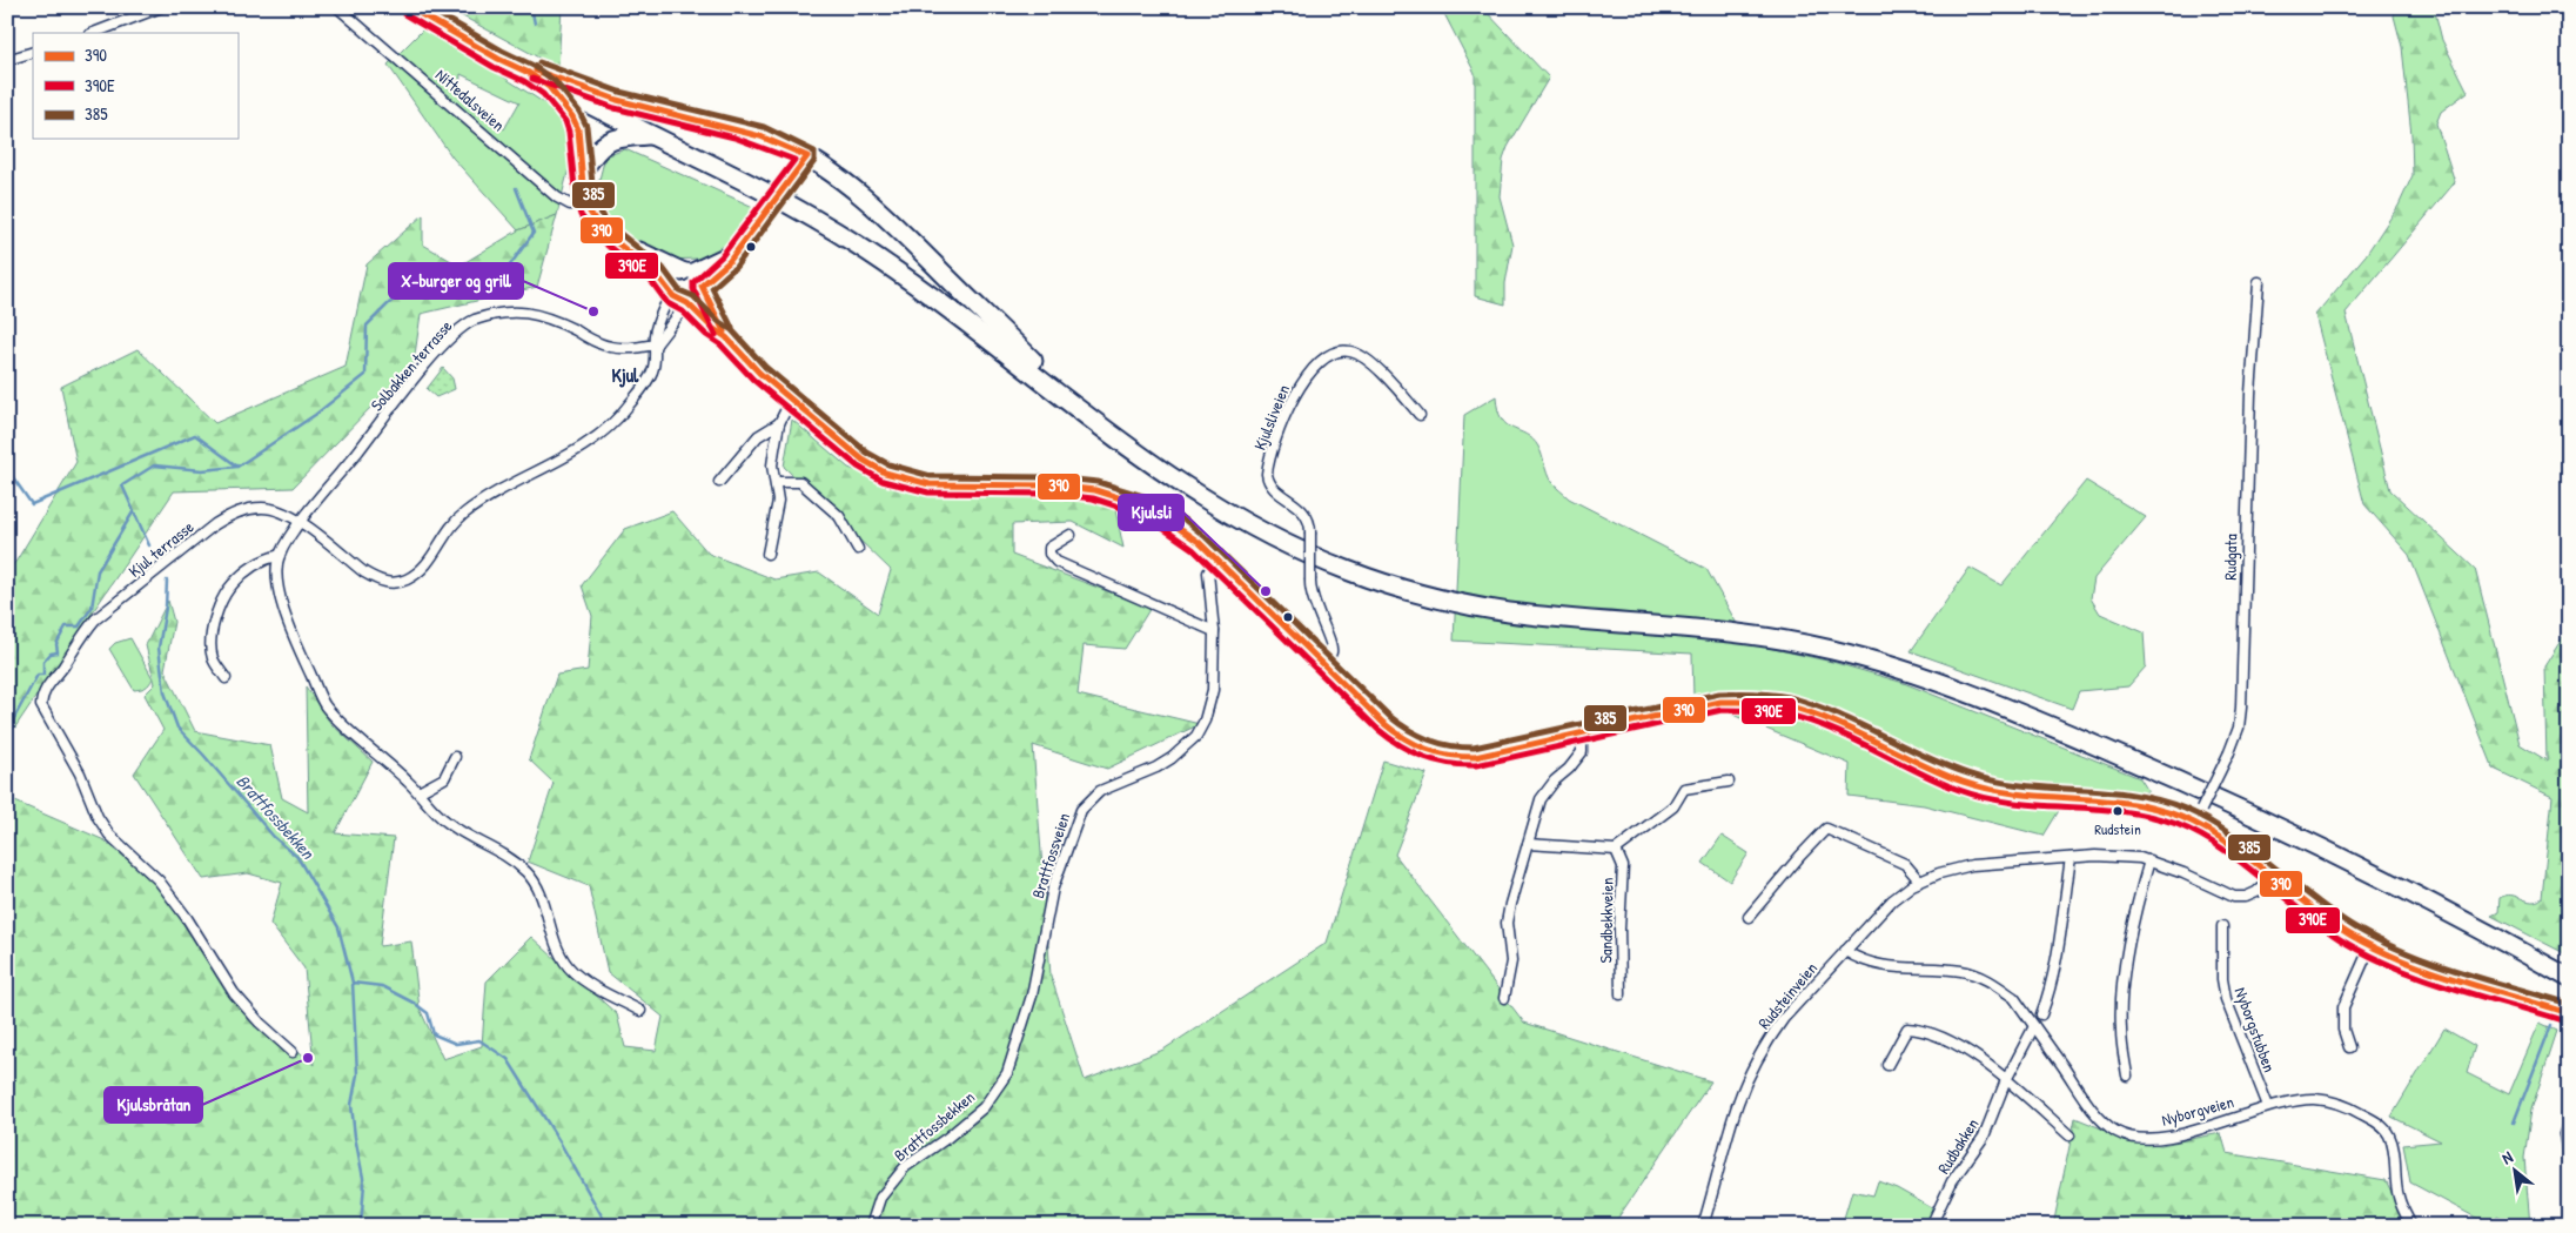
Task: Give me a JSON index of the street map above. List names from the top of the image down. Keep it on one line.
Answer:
{"streets":{"street":["Nittedalsveien","Solbakken terrasse","Kjulsliveien","Kjul terrasse","Rudgata","Brattfossveien","Sandbekkveien","Rudsteinveien","Nyborgstubben","Nyborgveien","Brattfossbekken","Rudbakken"]},"crossings":[["Solbakken terrasse","Kjul terrasse"],["Brattfossveien","Brattfossbekken"],["Rudsteinveien","Nyborgveien"],["Nyborgstubben","Nyborgveien"],["Nyborgveien","Rudbakken"]],"districts":["Kjul"],"water":["Brattfossbekken"],"places":["X-burger og grill","Kjulsli","Rudstein","Kjulsbråtan"],"lines":["transit line 390","transit line 385","transit line 390E"],"legend":["390","390E","385"],"north":"top left"}
